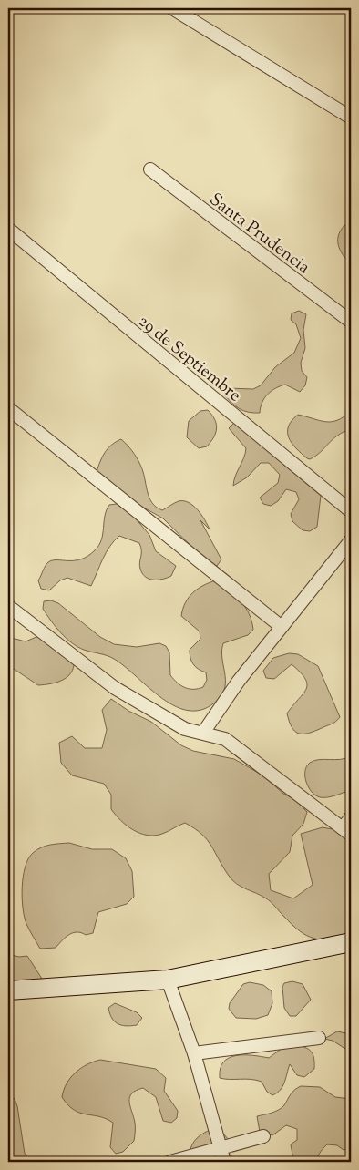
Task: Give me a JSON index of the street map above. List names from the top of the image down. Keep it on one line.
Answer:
{"streets":{"street":["Santa Prudencia","29 de Septiembre"]}}
